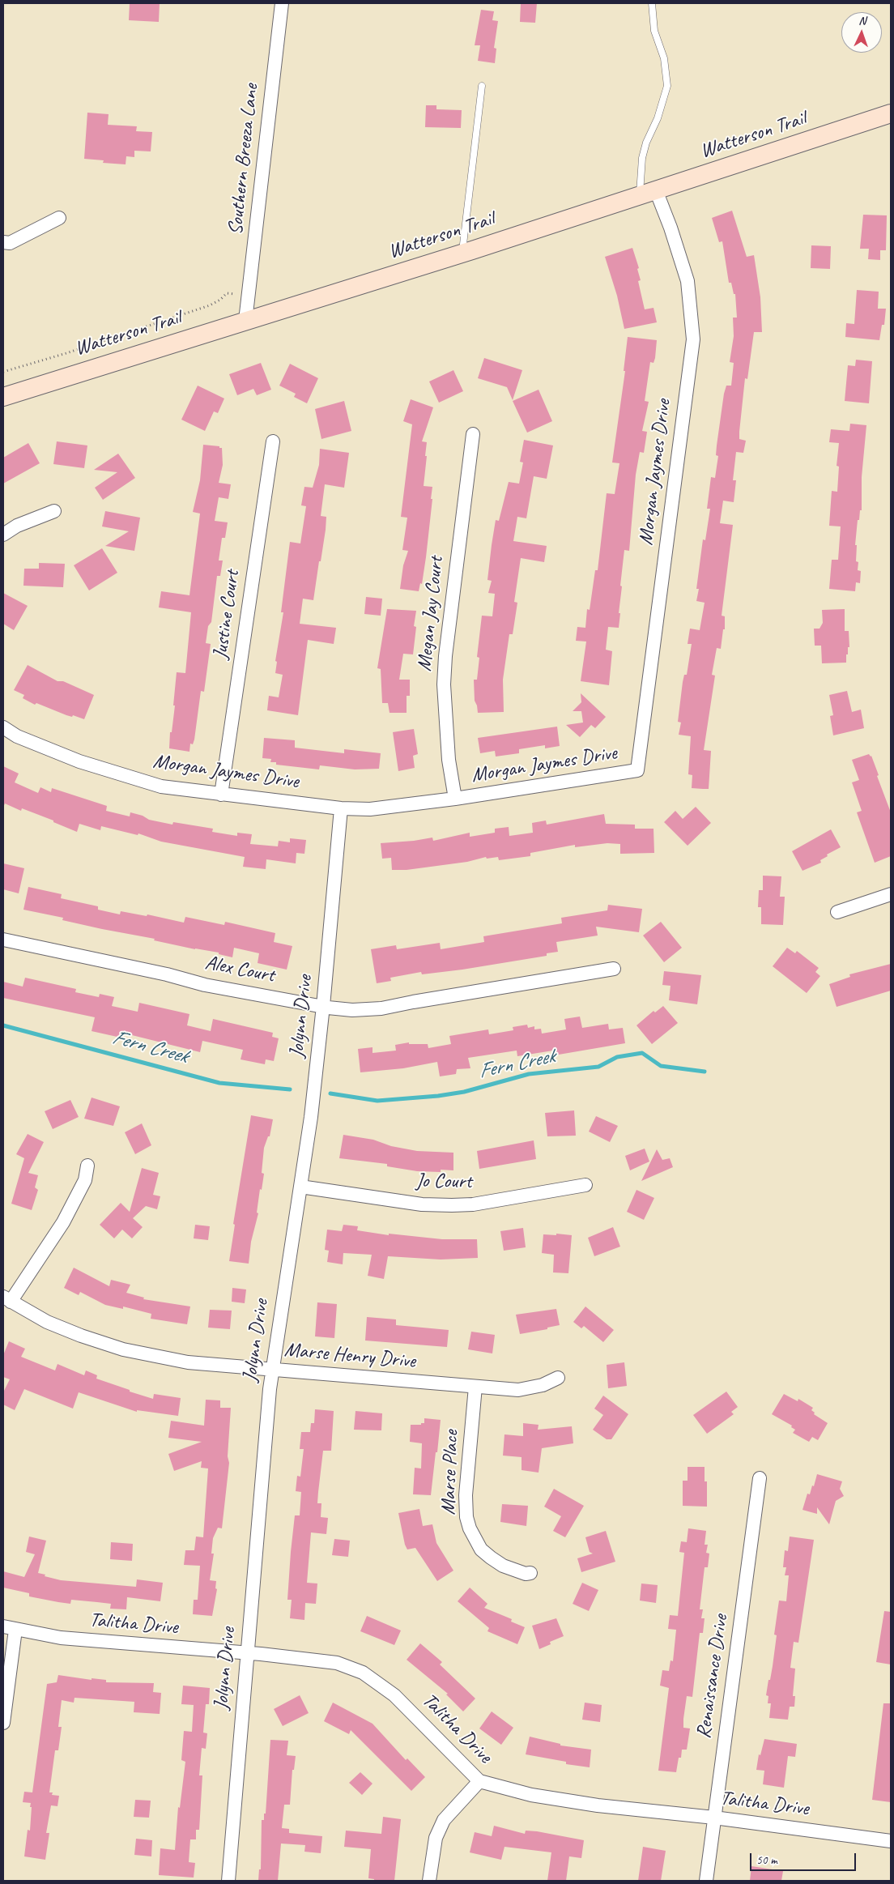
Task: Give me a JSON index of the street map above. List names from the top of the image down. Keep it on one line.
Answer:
{"streets":{"main road":["Watterson Trail"],"street":["Southern Breeza Lane","Morgan Jaymes Drive","Megan Jay Court","Justine Court","Alex Court","Jolynn Drive","Jo Court","Marse Henry Drive","Marse Place","Talitha Drive","Renaissance Drive"]},"crossings":[["Watterson Trail","Southern Breeza Lane"],["Watterson Trail","Morgan Jaymes Drive"],["Morgan Jaymes Drive","Megan Jay Court"],["Morgan Jaymes Drive","Justine Court"],["Morgan Jaymes Drive","Jolynn Drive"],["Alex Court","Jolynn Drive"],["Jolynn Drive","Jo Court"],["Jolynn Drive","Marse Henry Drive"],["Jolynn Drive","Talitha Drive"],["Marse Henry Drive","Marse Place"],["Talitha Drive","Renaissance Drive"]],"water":["Fern Creek"],"scale_bar":"50 m","north":"top"}
